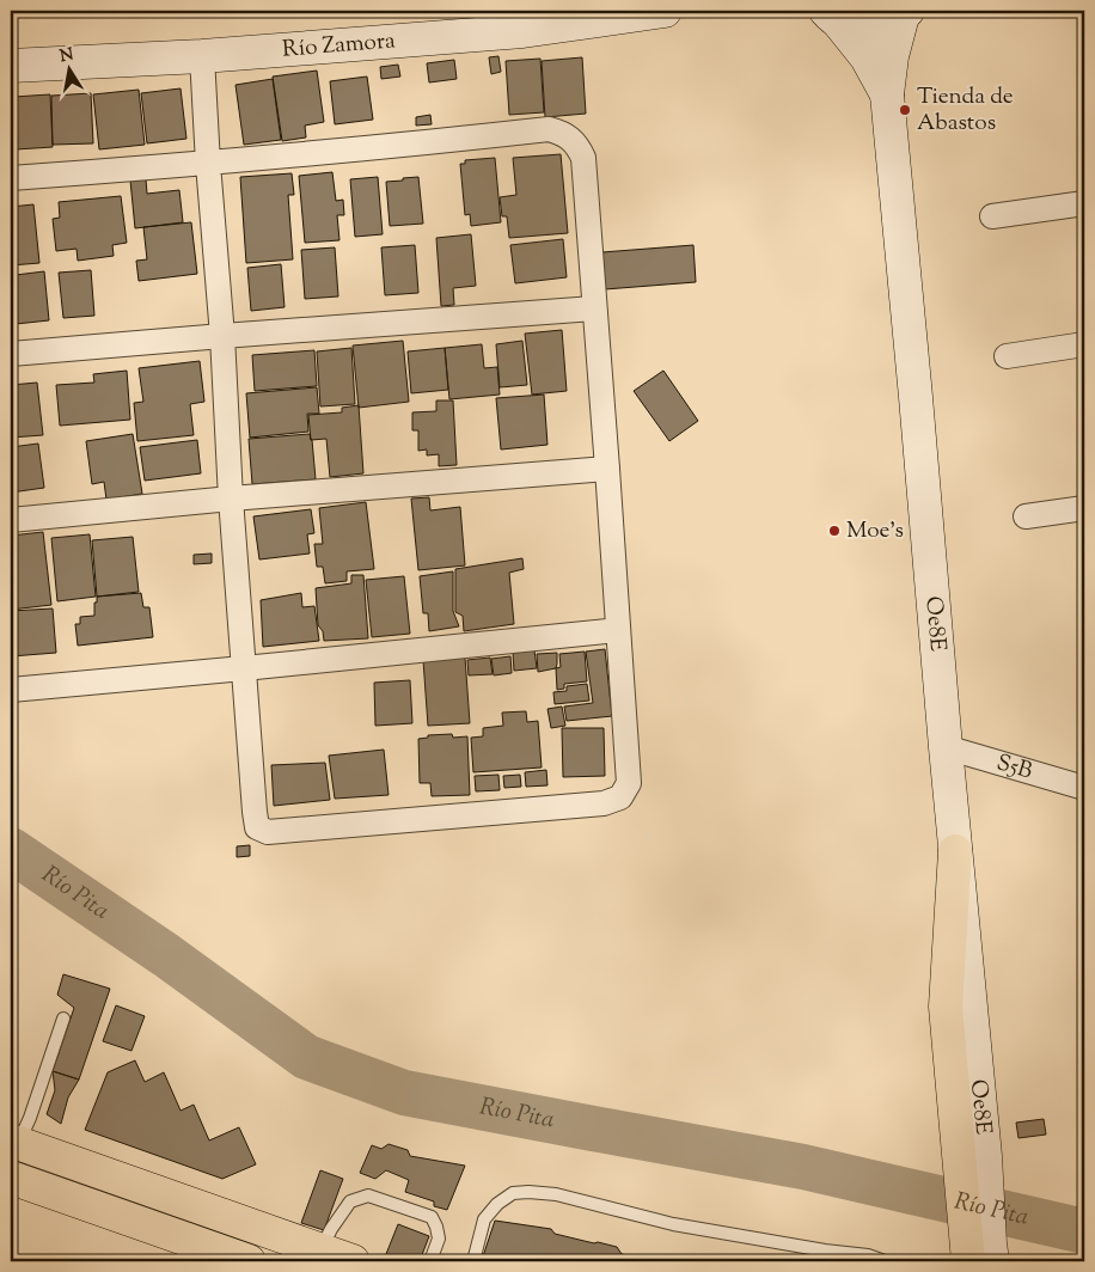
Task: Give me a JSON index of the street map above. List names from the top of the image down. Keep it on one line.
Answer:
{"streets":{"street":["Río Zamora","Oe8E","S5B"]},"crossings":[["Oe8E","S5B"]],"water":["Río Pita"],"places":["Tienda de Abastos","Moe's"],"north":"top"}
